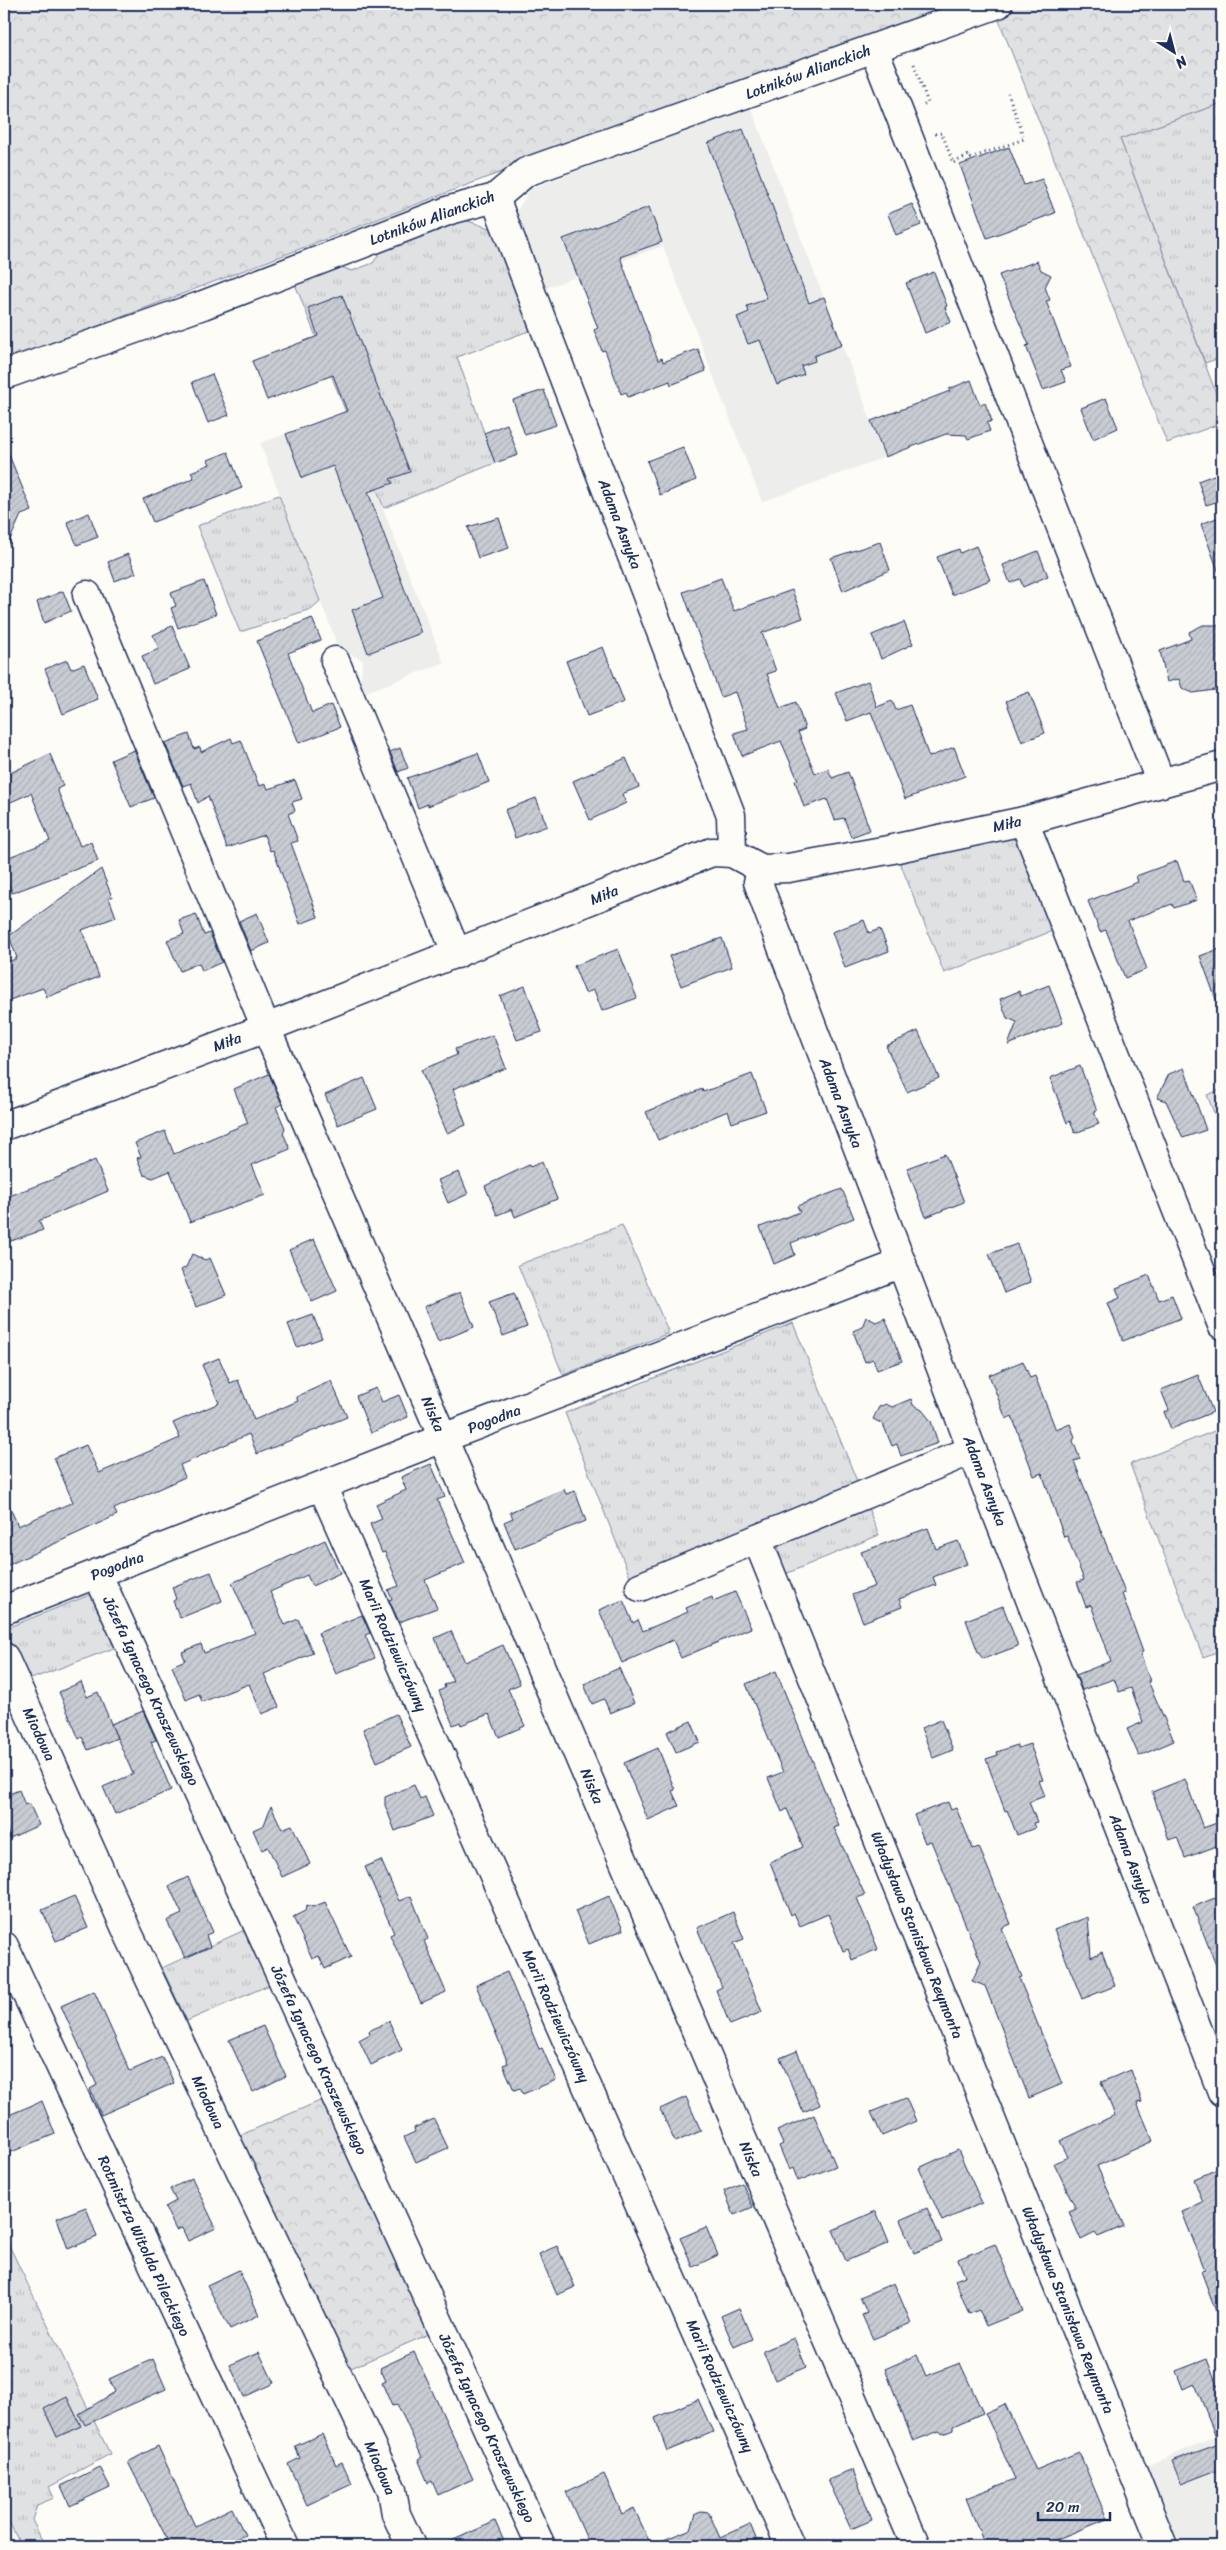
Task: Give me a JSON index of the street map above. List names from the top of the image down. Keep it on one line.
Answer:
{"streets":{"street":["Lotników Alianckich","Adama Asnyka","Miła","Niska","Pogodna","Marii Rodziewiczówny","Józefa Ignacego Kraszewskiego","Miodowa","Władysława Stanisława Reymonta","Rotmistrza Witolda Pileckiego"]},"crossings":[["Lotników Alianckich","Adama Asnyka"],["Adama Asnyka","Miła"],["Adama Asnyka","Pogodna"],["Miła","Niska"],["Niska","Pogodna"],["Pogodna","Marii Rodziewiczówny"],["Pogodna","Józefa Ignacego Kraszewskiego"]],"scale_bar":"20 m","north":"bottom right"}
